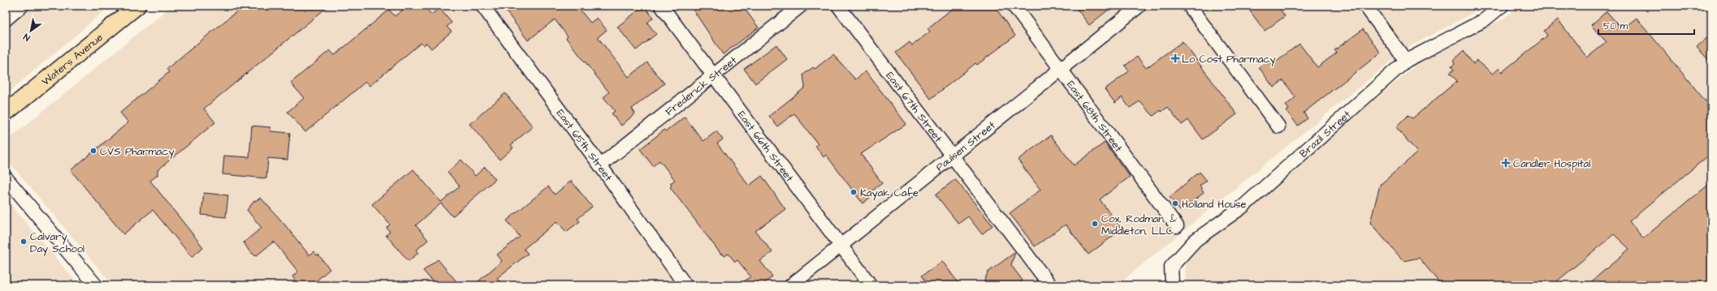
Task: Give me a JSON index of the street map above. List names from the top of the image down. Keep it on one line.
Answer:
{"streets":{"main road":["Waters Avenue"],"street":["Frederick Street","East 67th Street","East 68th Street","Brazil Street","East 65th Street","East 66th Street","Paulsen Street"]},"crossings":[["Frederick Street","East 65th Street"],["Frederick Street","East 66th Street"],["East 67th Street","Paulsen Street"],["East 68th Street","Paulsen Street"],["East 66th Street","Paulsen Street"]],"places":{"health":["Lo Cost Pharmacy","Candler Hospital"],"other":["CVS Pharmacy","Kayak Cafe","Holland House","Cox, Rodman, & Middleton, LLC","Calvary Day School"]},"scale_bar":"50 m","north":"bottom left"}
